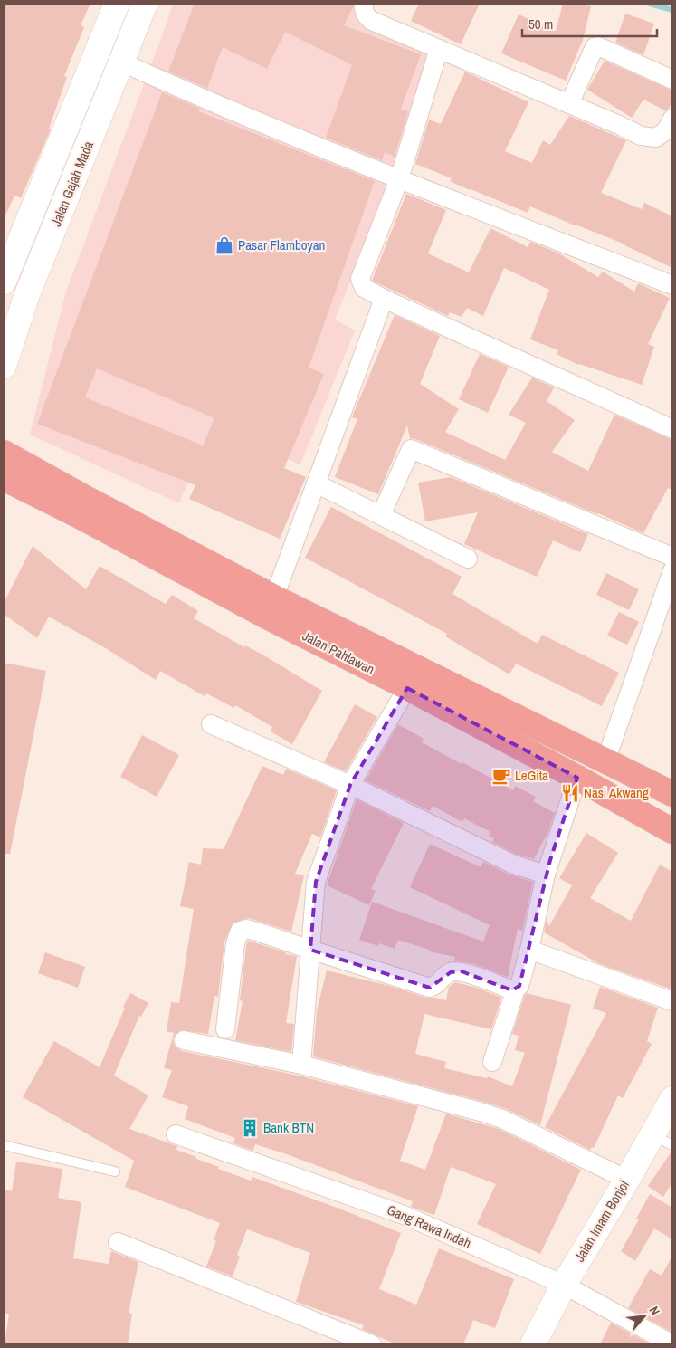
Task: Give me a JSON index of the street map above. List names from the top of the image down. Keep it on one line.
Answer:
{"streets":{"highway":["Jalan Pahlawan"],"street":["Jalan Gajah Mada","Jalan Imam Bonjol","Gang Rawa Indah"]},"crossings":[["Jalan Imam Bonjol","Gang Rawa Indah"]],"places":{"shop":["Pasar Flamboyan"],"cafe":["LeGita"],"restaurant":["Nasi Akwang"],"building":["Bank BTN"]},"scale_bar":"50 m","north":"top right"}
